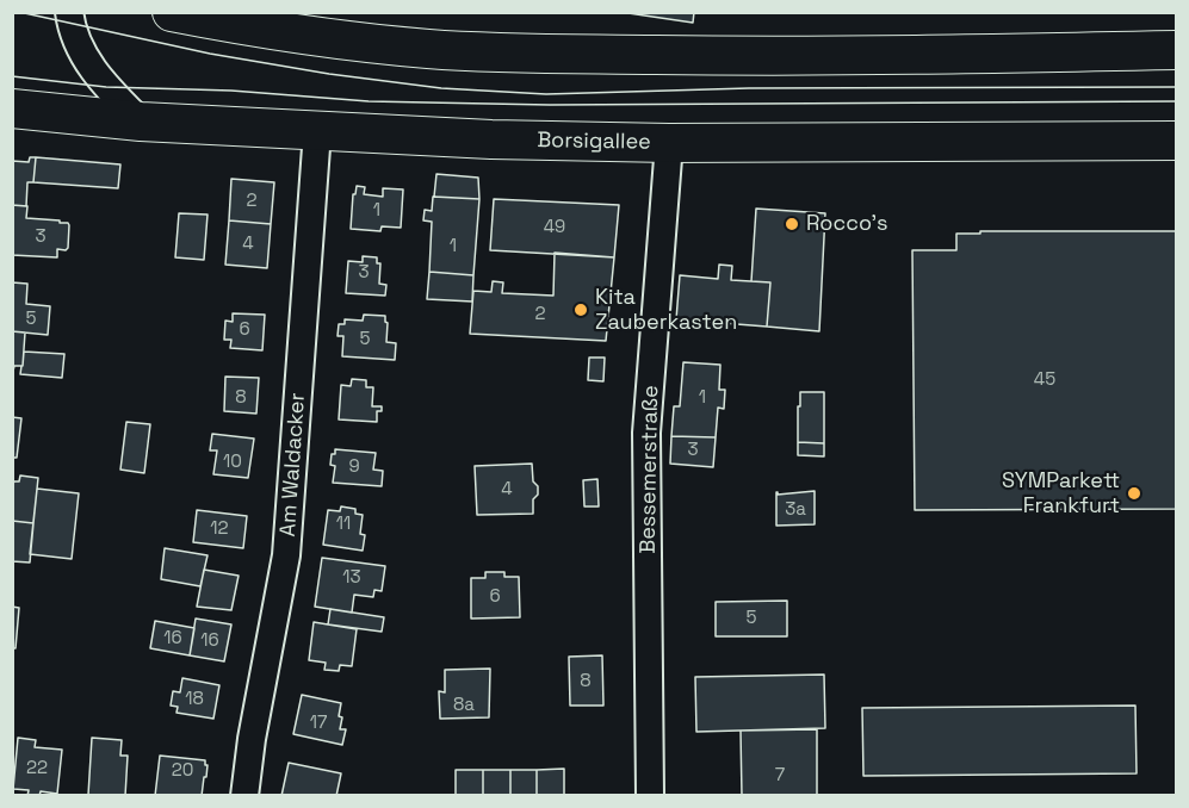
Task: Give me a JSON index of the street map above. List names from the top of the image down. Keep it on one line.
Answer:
{"streets":{"main road":["Borsigallee"],"street":["Am Waldacker","Bessemerstraße"]},"crossings":[["Borsigallee","Am Waldacker"],["Borsigallee","Bessemerstraße"]],"places":["Rocco's","Kita Zauberkasten","SYMParkett Frankfurt"],"house_numbers":["2","1","49","3","4","1","3","2","5","6","5","45","8","1","3","10","9","4","3a","11","12","13","6","5","16","16","8","18","8a","17","22","20","7"]}
